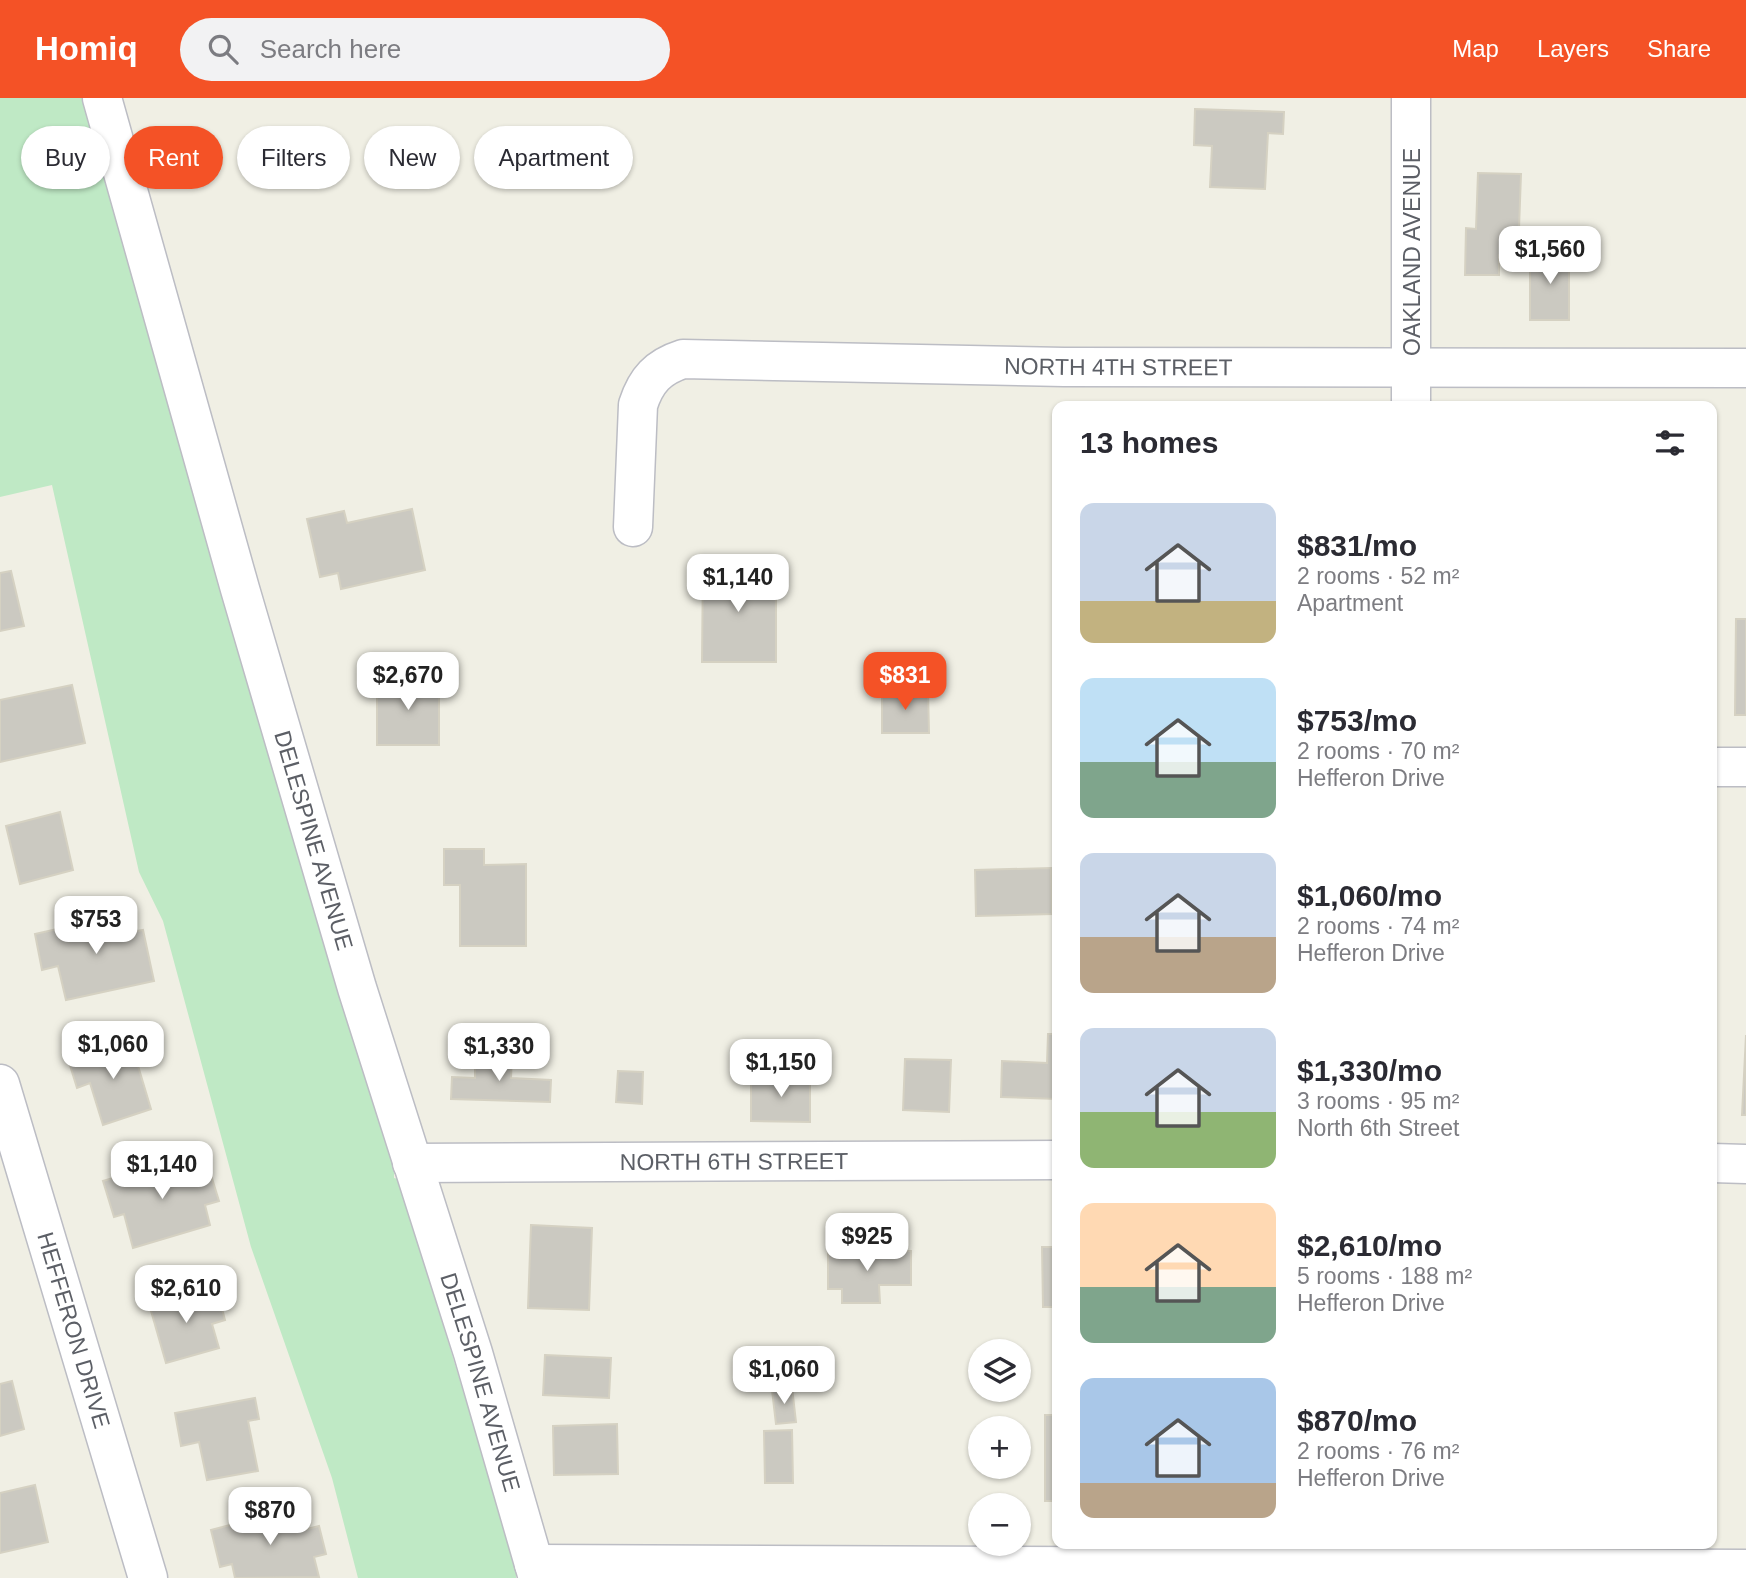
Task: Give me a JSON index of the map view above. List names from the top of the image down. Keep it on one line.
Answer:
{"streets":{"street":["OAKLAND AVENUE","NORTH 4TH STREET","DELESPINE AVENUE","NORTH 6TH STREET","HEFFERON DRIVE"]},"crossings":[["OAKLAND AVENUE","NORTH 4TH STREET"],["DELESPINE AVENUE","NORTH 6TH STREET"]],"page":{"header":"Homiq","search":"Search here","nav":["Map","Layers","Share"],"chip":["Buy","Rent","Filters","New","Apartment"],"price":["$1,560","$1,140","$2,670","$831","$753","$1,060","$1,330","$1,150","$1,140","$925","$2,610","$1,060","$870"],"heading":"13 homes","list":[{"name":"$831/mo","note":"2 rooms · 52 m² · Apartment"},{"name":"$753/mo","note":"2 rooms · 70 m² · Hefferon Drive"},{"name":"$1,060/mo","note":"2 rooms · 74 m² · Hefferon Drive"},{"name":"$1,330/mo","note":"3 rooms · 95 m² · North 6th Street"},{"name":"$2,610/mo","note":"5 rooms · 188 m² · Hefferon Drive"},{"name":"$870/mo","note":"2 rooms · 76 m² · Hefferon Drive"}],"map_buttons":["+","−"]}}
